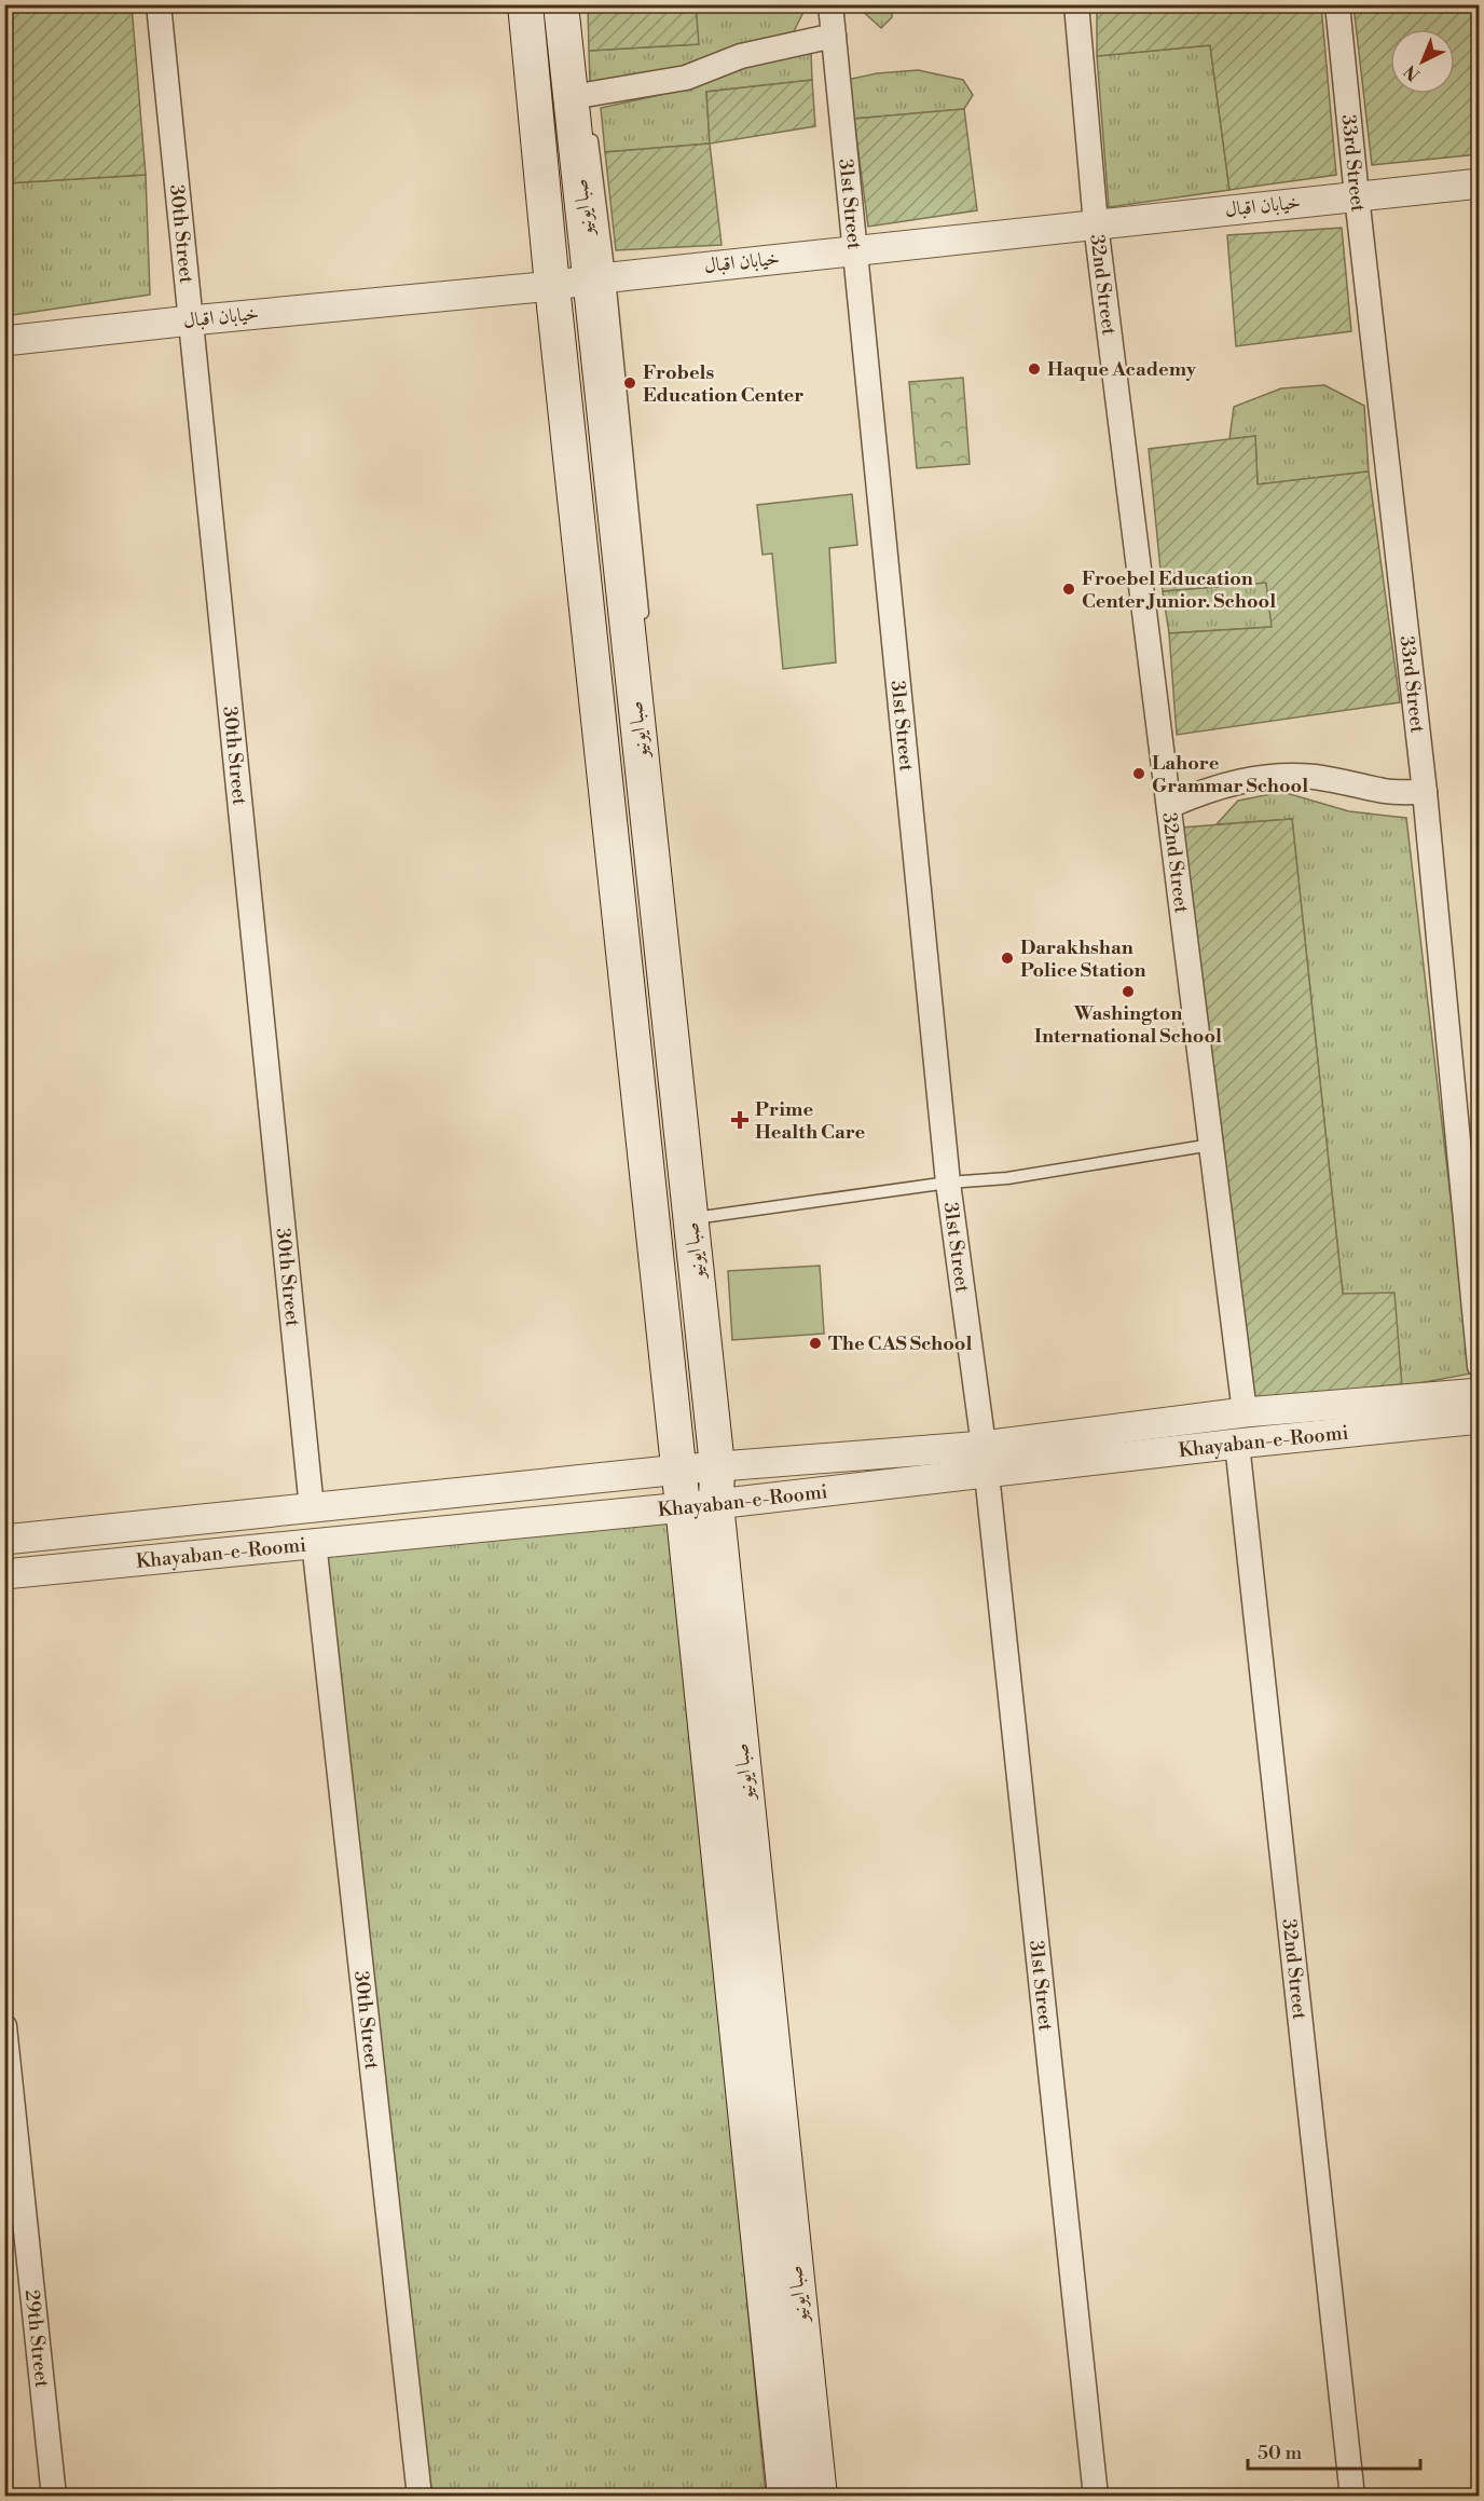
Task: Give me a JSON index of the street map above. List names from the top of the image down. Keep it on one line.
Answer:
{"streets":{"main road":["صبا ایونیو"],"street":["33rd Street","31st Street","خیابان اقبال","30th Street","32nd Street","Khayaban-e-Roomi","29th Street"]},"crossings":[["33rd Street","خیابان اقبال"],["31st Street","خیابان اقبال"],["31st Street","Khayaban-e-Roomi"],["خیابان اقبال","صبا ایونیو"],["خیابان اقبال","30th Street"],["خیابان اقبال","32nd Street"],["صبا ایونیو","Khayaban-e-Roomi"],["30th Street","Khayaban-e-Roomi"],["32nd Street","Khayaban-e-Roomi"]],"places":{"other":["Haque Academy","Frobels Education Center","Froebel Education Center Junior. School","Lahore Grammar School","Darakhshan Police Station","Washington International School","The CAS School"],"health":["Prime Health Care"]},"scale_bar":"50 m","north":"bottom left"}
